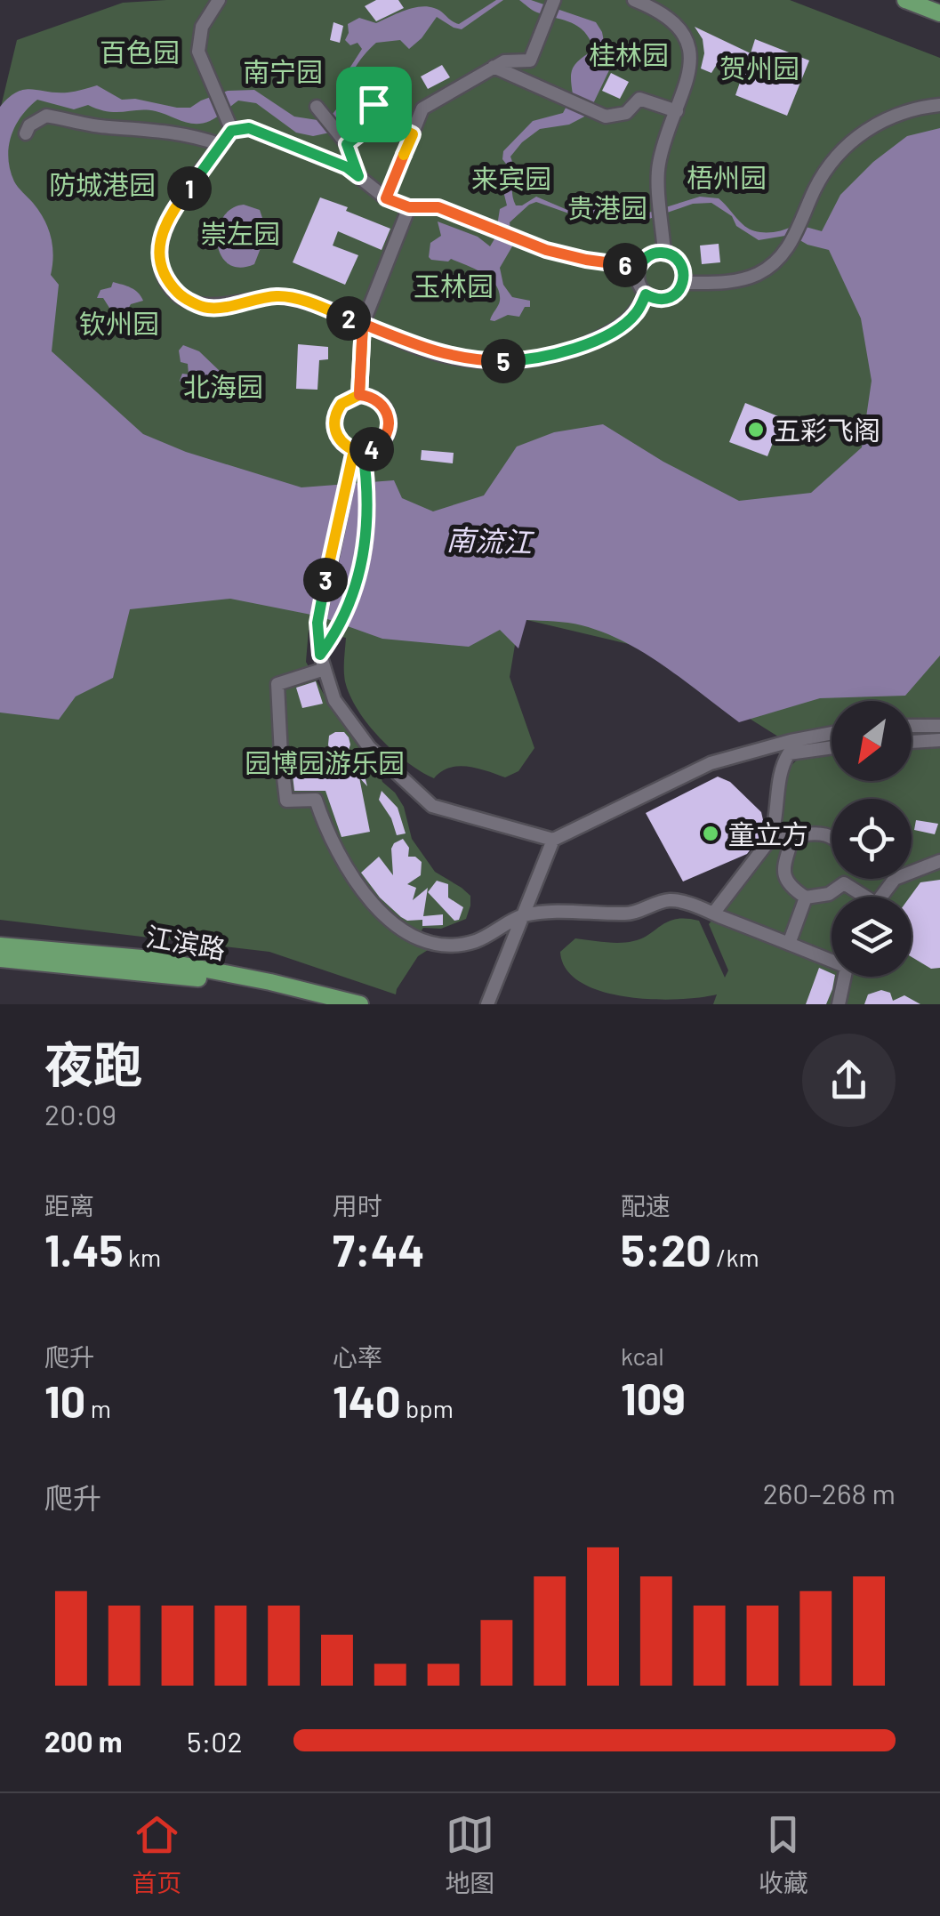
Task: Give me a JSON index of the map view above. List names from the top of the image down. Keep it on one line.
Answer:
{"streets":{"main road":["江滨路"]},"water":["南流江"],"parks":["百色园","桂林园","贺州园","南宁园","梧州园","来宾园","防城港园","贵港园","崇左园","玉林园","钦州园","北海园","园博园游乐园"],"places":["五彩飞阁","童立方"],"north":"bottom left","page":{"pins":["1","6","2","5","4","3"],"heading":["夜跑","20:09"],"stats":[["距离","1.45 km"],["用时","7:44"],["配速","5:20 /km"],["爬升","10 m"],["心率","140 bpm"],["kcal","109"]],"chart":["爬升","260–268 m"],"list":[{"name":"200 m","note":"5:02"}],"tabs":["首页","地图","收藏"]}}
